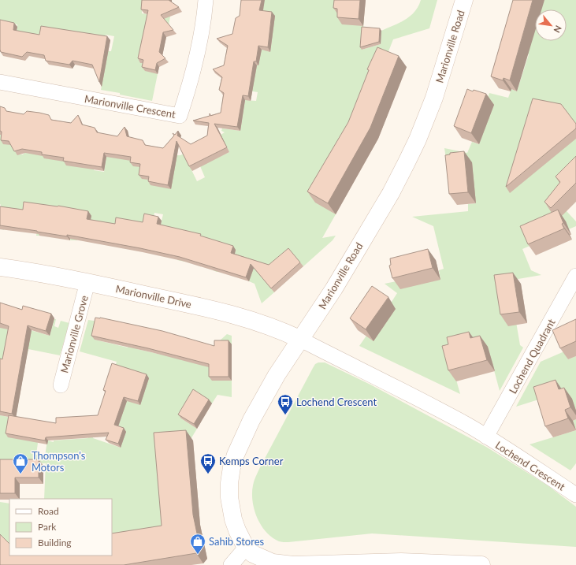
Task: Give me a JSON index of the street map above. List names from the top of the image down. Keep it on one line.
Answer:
{"streets":{"street":["Marionville Road","Marionville Crescent","Marionville Drive","Marionville Grove","Lochend Quadrant","Lochend Crescent"]},"crossings":[["Marionville Road","Marionville Drive"],["Marionville Road","Lochend Crescent"],["Marionville Drive","Marionville Grove"],["Marionville Drive","Lochend Crescent"],["Lochend Quadrant","Lochend Crescent"]],"places":{"bus stop":["Lochend Crescent","Kemps Corner"],"shop":["Thompson's Motors","Sahib Stores"]},"legend":["Road","Park","Building"],"north":"bottom right"}
